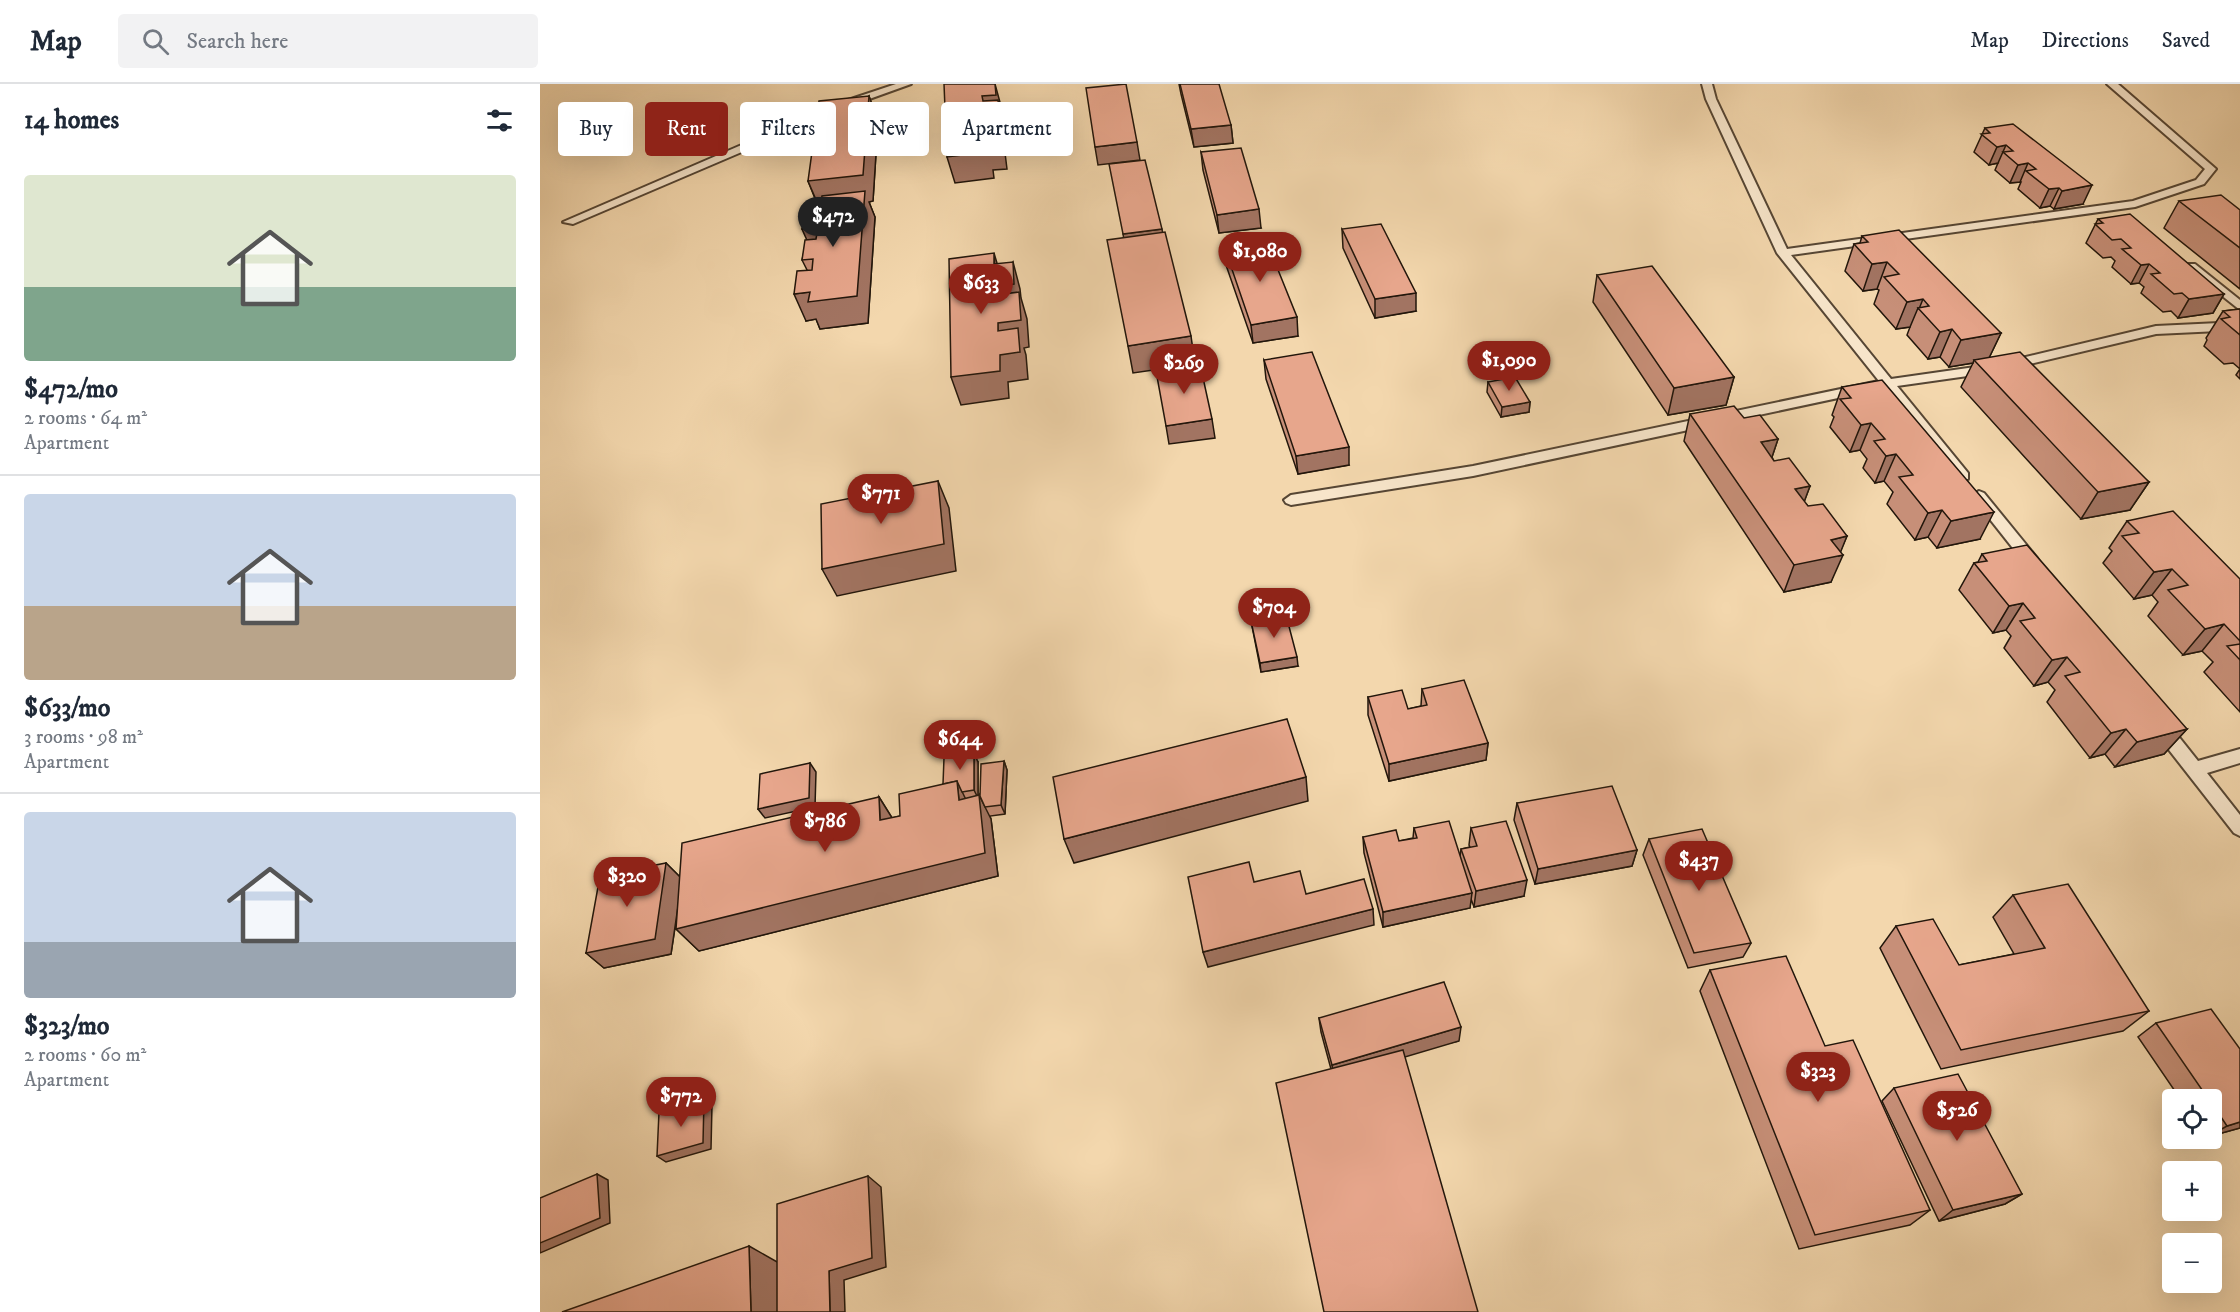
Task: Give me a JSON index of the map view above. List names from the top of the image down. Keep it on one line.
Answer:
{"page":{"header":"Map","search":"Search here","nav":["Map","Directions","Saved"],"heading":"14 homes","chip":["Buy","Rent","Filters","New","Apartment"],"list":[{"name":"$472/mo","note":"2 rooms · 64 m² · Apartment"},{"name":"$633/mo","note":"3 rooms · 98 m² · Apartment"},{"name":"$323/mo","note":"2 rooms · 60 m² · Apartment"}],"price":["$472","$1,080","$633","$1,090","$269","$771","$704","$644","$786","$437","$320","$323","$772","$526"],"map_buttons":["+","−"]}}
